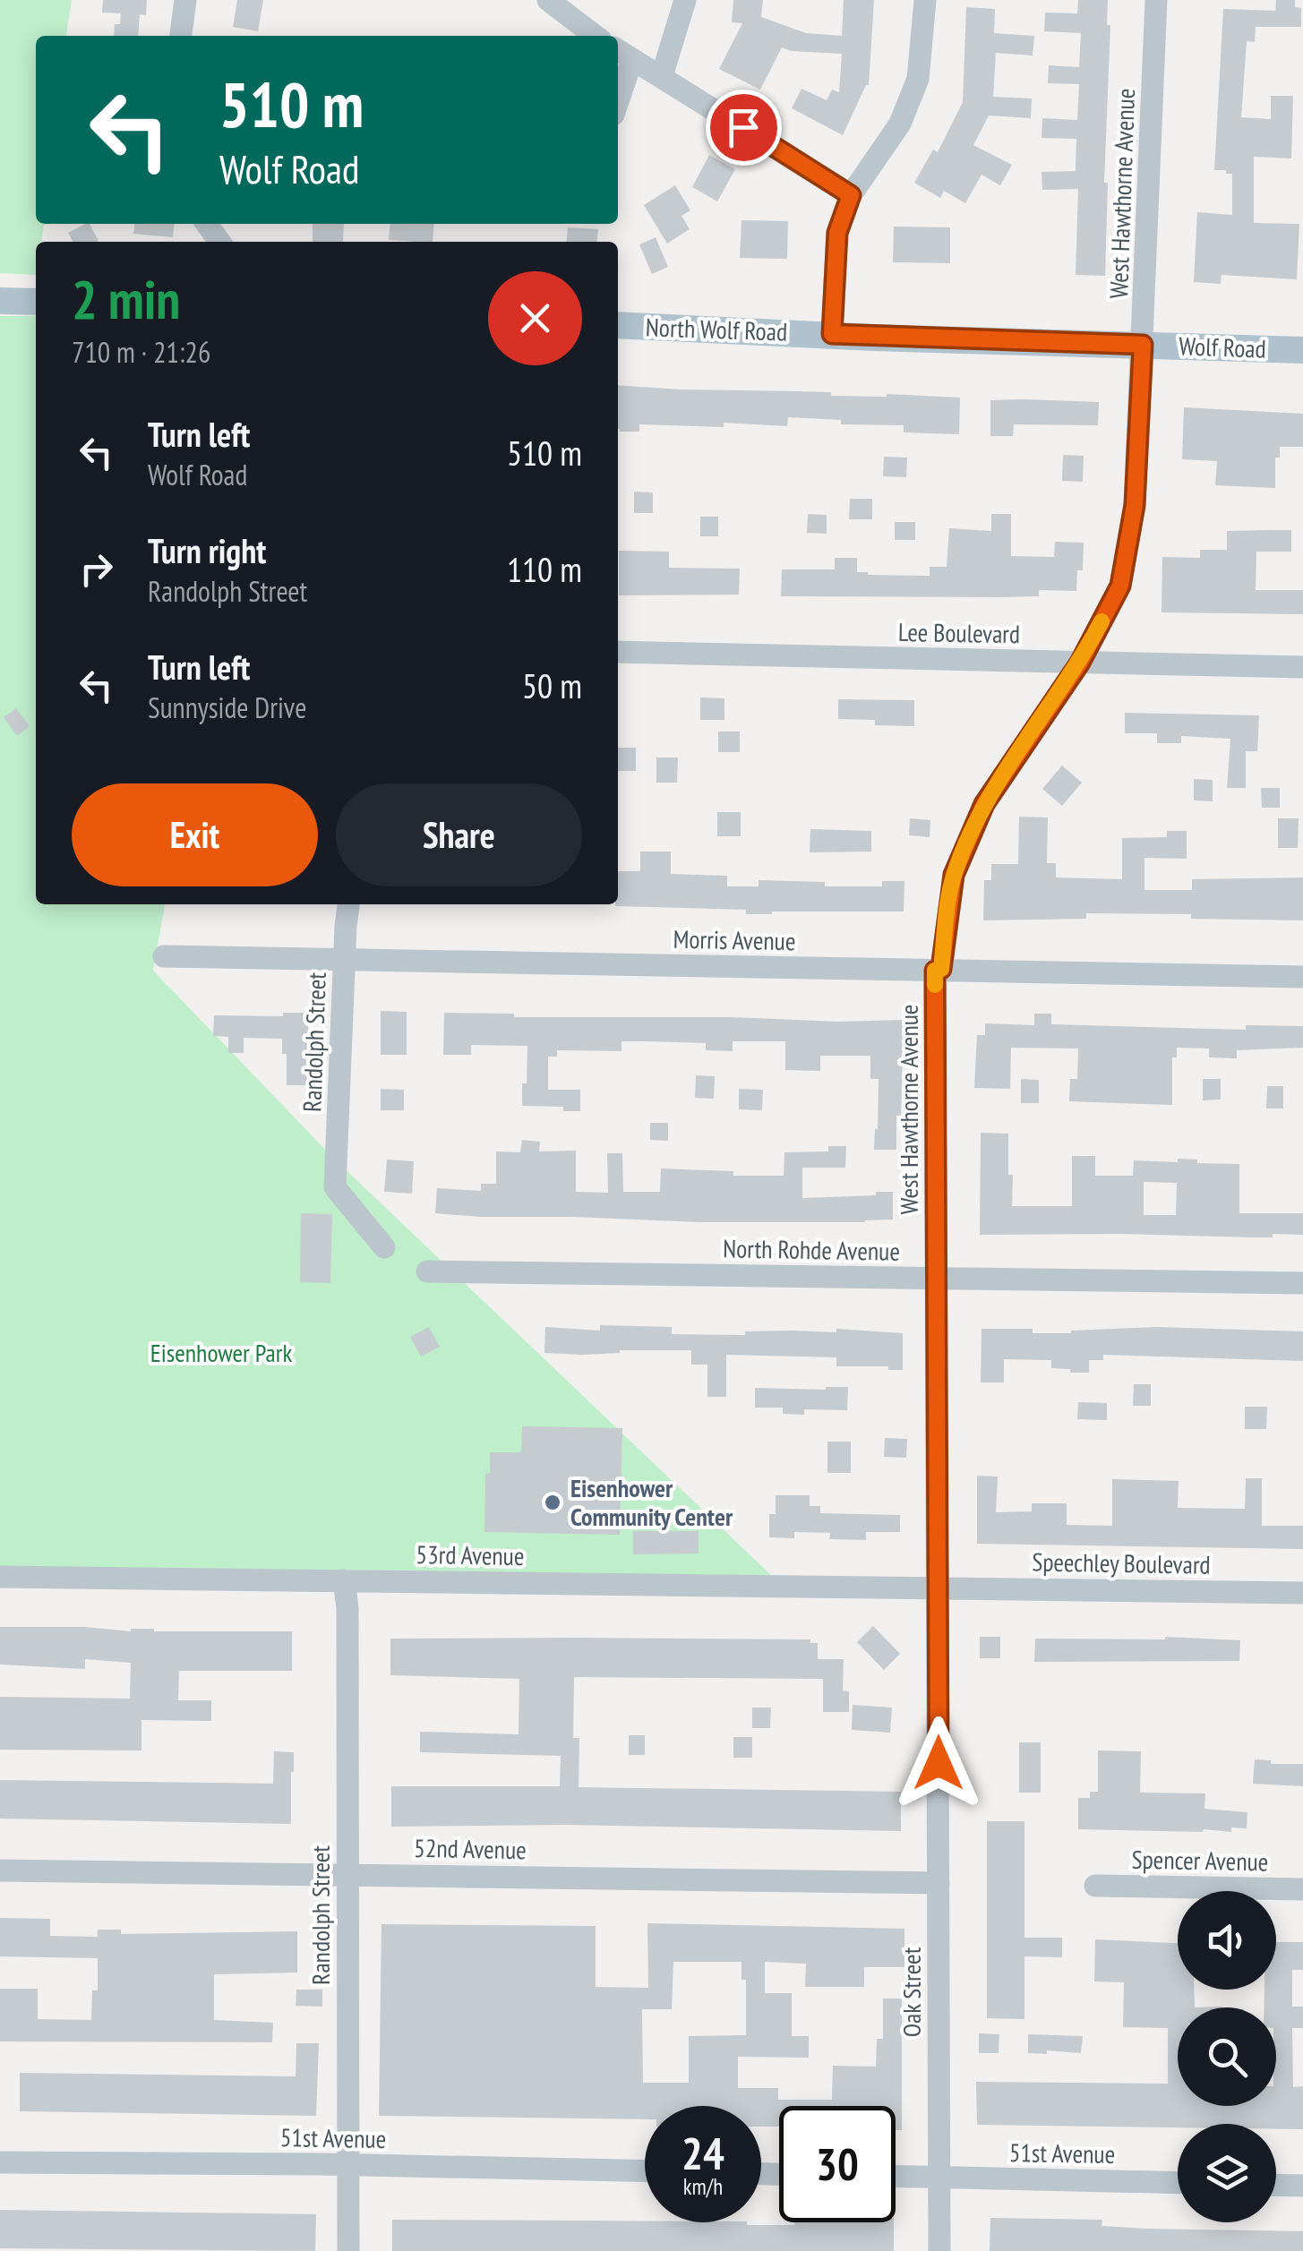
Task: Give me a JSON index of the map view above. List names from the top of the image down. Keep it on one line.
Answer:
{"streets":{"main road":["North Wolf Road","Wolf Road"],"street":["West Hawthorne Avenue","Lee Boulevard","Morris Avenue","Randolph Street","North Rohde Avenue","53rd Avenue","Speechley Boulevard","52nd Avenue","Spencer Avenue","Oak Street","51st Avenue"]},"crossings":[["West Hawthorne Avenue","Wolf Road"],["West Hawthorne Avenue","Lee Boulevard"],["West Hawthorne Avenue","Morris Avenue"],["West Hawthorne Avenue","North Rohde Avenue"],["West Hawthorne Avenue","53rd Avenue"],["West Hawthorne Avenue","Speechley Boulevard"],["West Hawthorne Avenue","Oak Street"],["North Wolf Road","Wolf Road"],["Morris Avenue","Randolph Street"],["Randolph Street","53rd Avenue"],["Randolph Street","52nd Avenue"],["Randolph Street","51st Avenue"],["53rd Avenue","Speechley Boulevard"],["52nd Avenue","Oak Street"],["Oak Street","51st Avenue"]],"parks":["Eisenhower Park"],"places":["Eisenhower Community Center"],"page":{"turn":["510 m","Wolf Road"],"heading":["2 min","710 m · 21:26"],"list":[{"name":"Turn left","note":"Wolf Road","value":"510 m"},{"name":"Turn right","note":"Randolph Street","value":"110 m"},{"name":"Turn left","note":"Sunnyside Drive","value":"50 m"}],"buttons":["Exit","Share"],"speed":"24 km/h","limit":"30"}}
